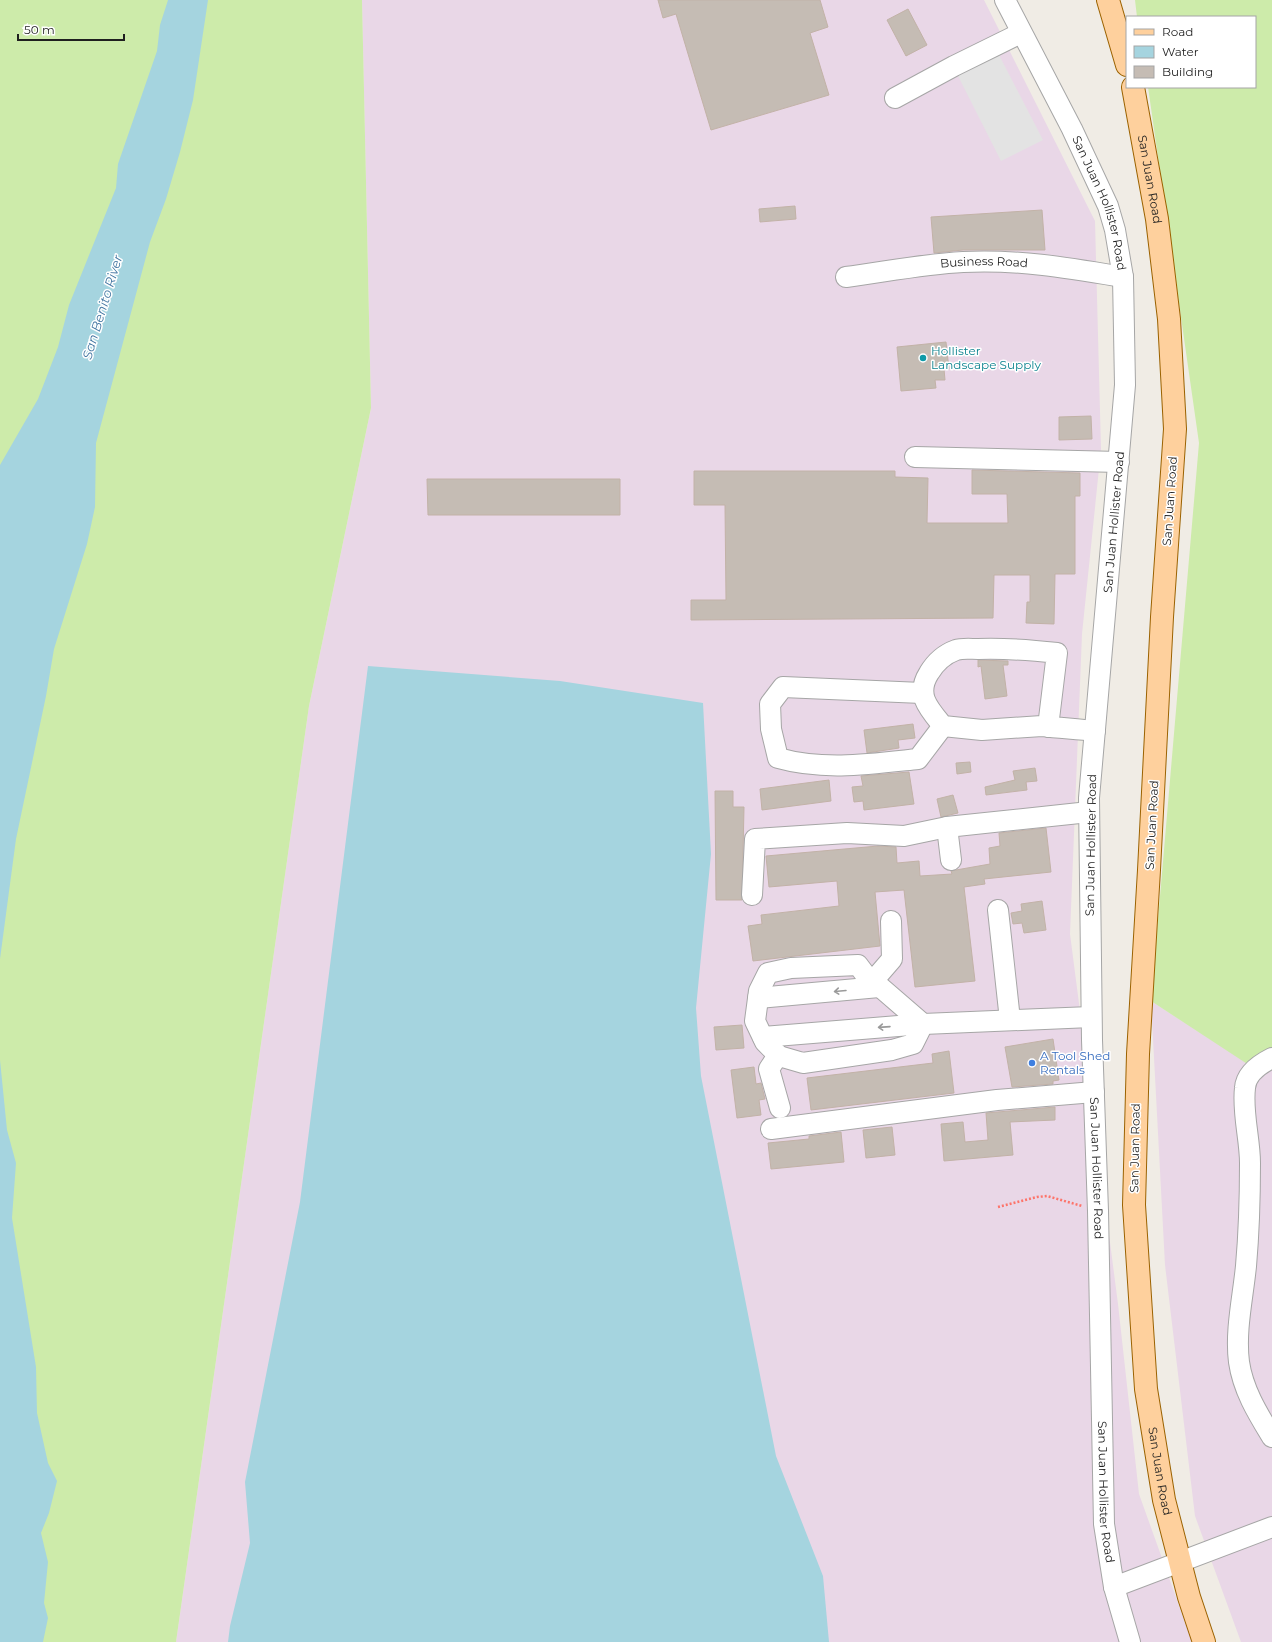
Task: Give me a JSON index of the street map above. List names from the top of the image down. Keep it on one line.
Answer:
{"streets":{"main road":["San Juan Road"],"street":["San Juan Hollister Road","Business Road"]},"crossings":[["San Juan Hollister Road","Business Road"]],"water":["San Benito River"],"places":["Hollister Landscape Supply","A Tool Shed Rentals"],"legend":["Road","Water","Building"],"scale_bar":"50 m"}
